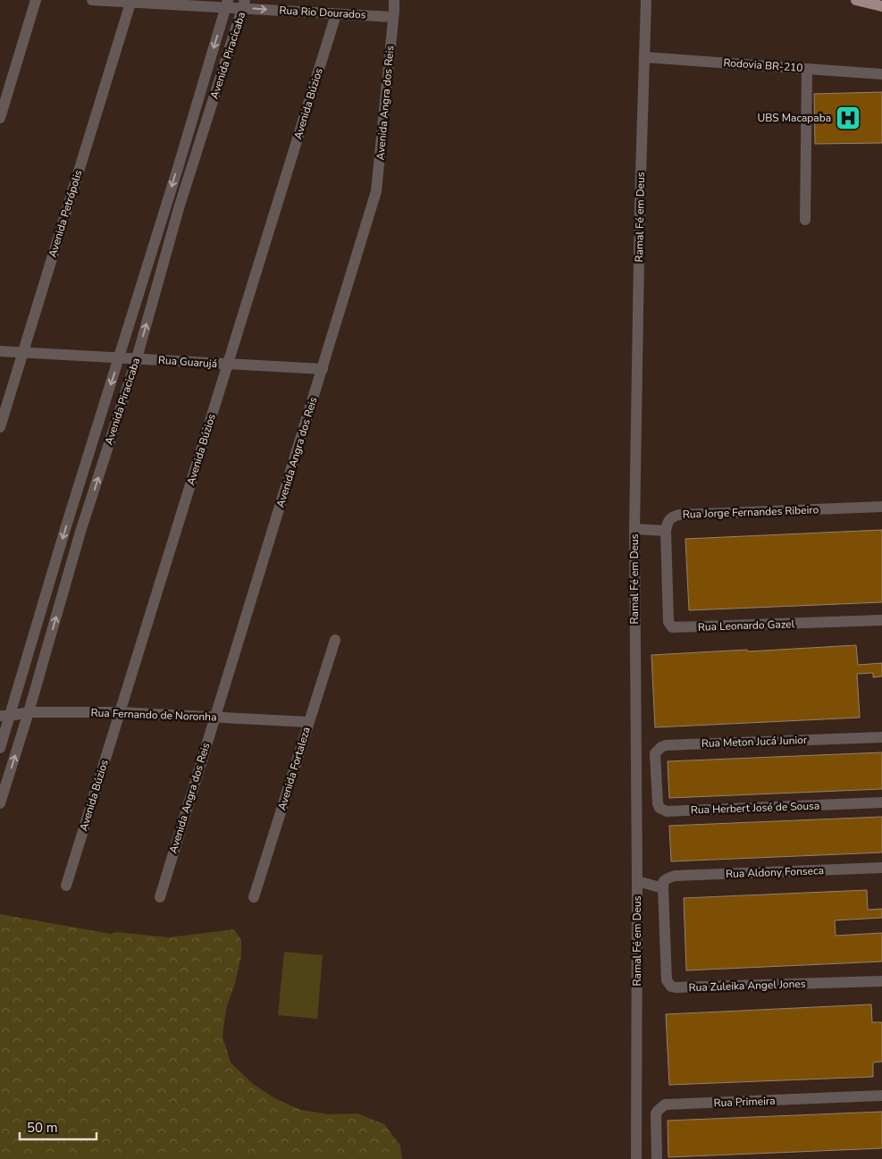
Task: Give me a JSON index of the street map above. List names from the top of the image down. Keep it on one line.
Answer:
{"streets":{"street":["Rua Rio Dourados","Avenida Piracicaba","Rodovia BR-210","Avenida Angra dos Reis","Avenida Búzios","Avenida Petrópolis","Ramal Fé em Deus","Rua Guarujá","Rua Jorge Fernandes Ribeiro","Rua Leonardo Gazel","Rua Fernando de Noronha","Rua Meton Jucá Junior","Avenida Fortaleza","Rua Herbert José de Sousa","Rua Aldony Fonseca","Rua Zuleika Angel Jones","Rua Primeira"]},"crossings":[["Rua Rio Dourados","Avenida Piracicaba"],["Rua Rio Dourados","Avenida Angra dos Reis"],["Rua Rio Dourados","Avenida Búzios"],["Rua Rio Dourados","Avenida Petrópolis"],["Avenida Piracicaba","Rua Guarujá"],["Avenida Piracicaba","Rua Fernando de Noronha"],["Rodovia BR-210","Ramal Fé em Deus"],["Avenida Angra dos Reis","Rua Guarujá"],["Avenida Angra dos Reis","Rua Fernando de Noronha"],["Avenida Búzios","Rua Guarujá"],["Avenida Búzios","Rua Fernando de Noronha"],["Avenida Petrópolis","Rua Guarujá"],["Rua Jorge Fernandes Ribeiro","Rua Leonardo Gazel"],["Rua Fernando de Noronha","Avenida Fortaleza"],["Rua Meton Jucá Junior","Rua Herbert José de Sousa"],["Rua Aldony Fonseca","Rua Zuleika Angel Jones"]],"places":{"hospital":["UBS Macapaba"]},"scale_bar":"50 m"}
